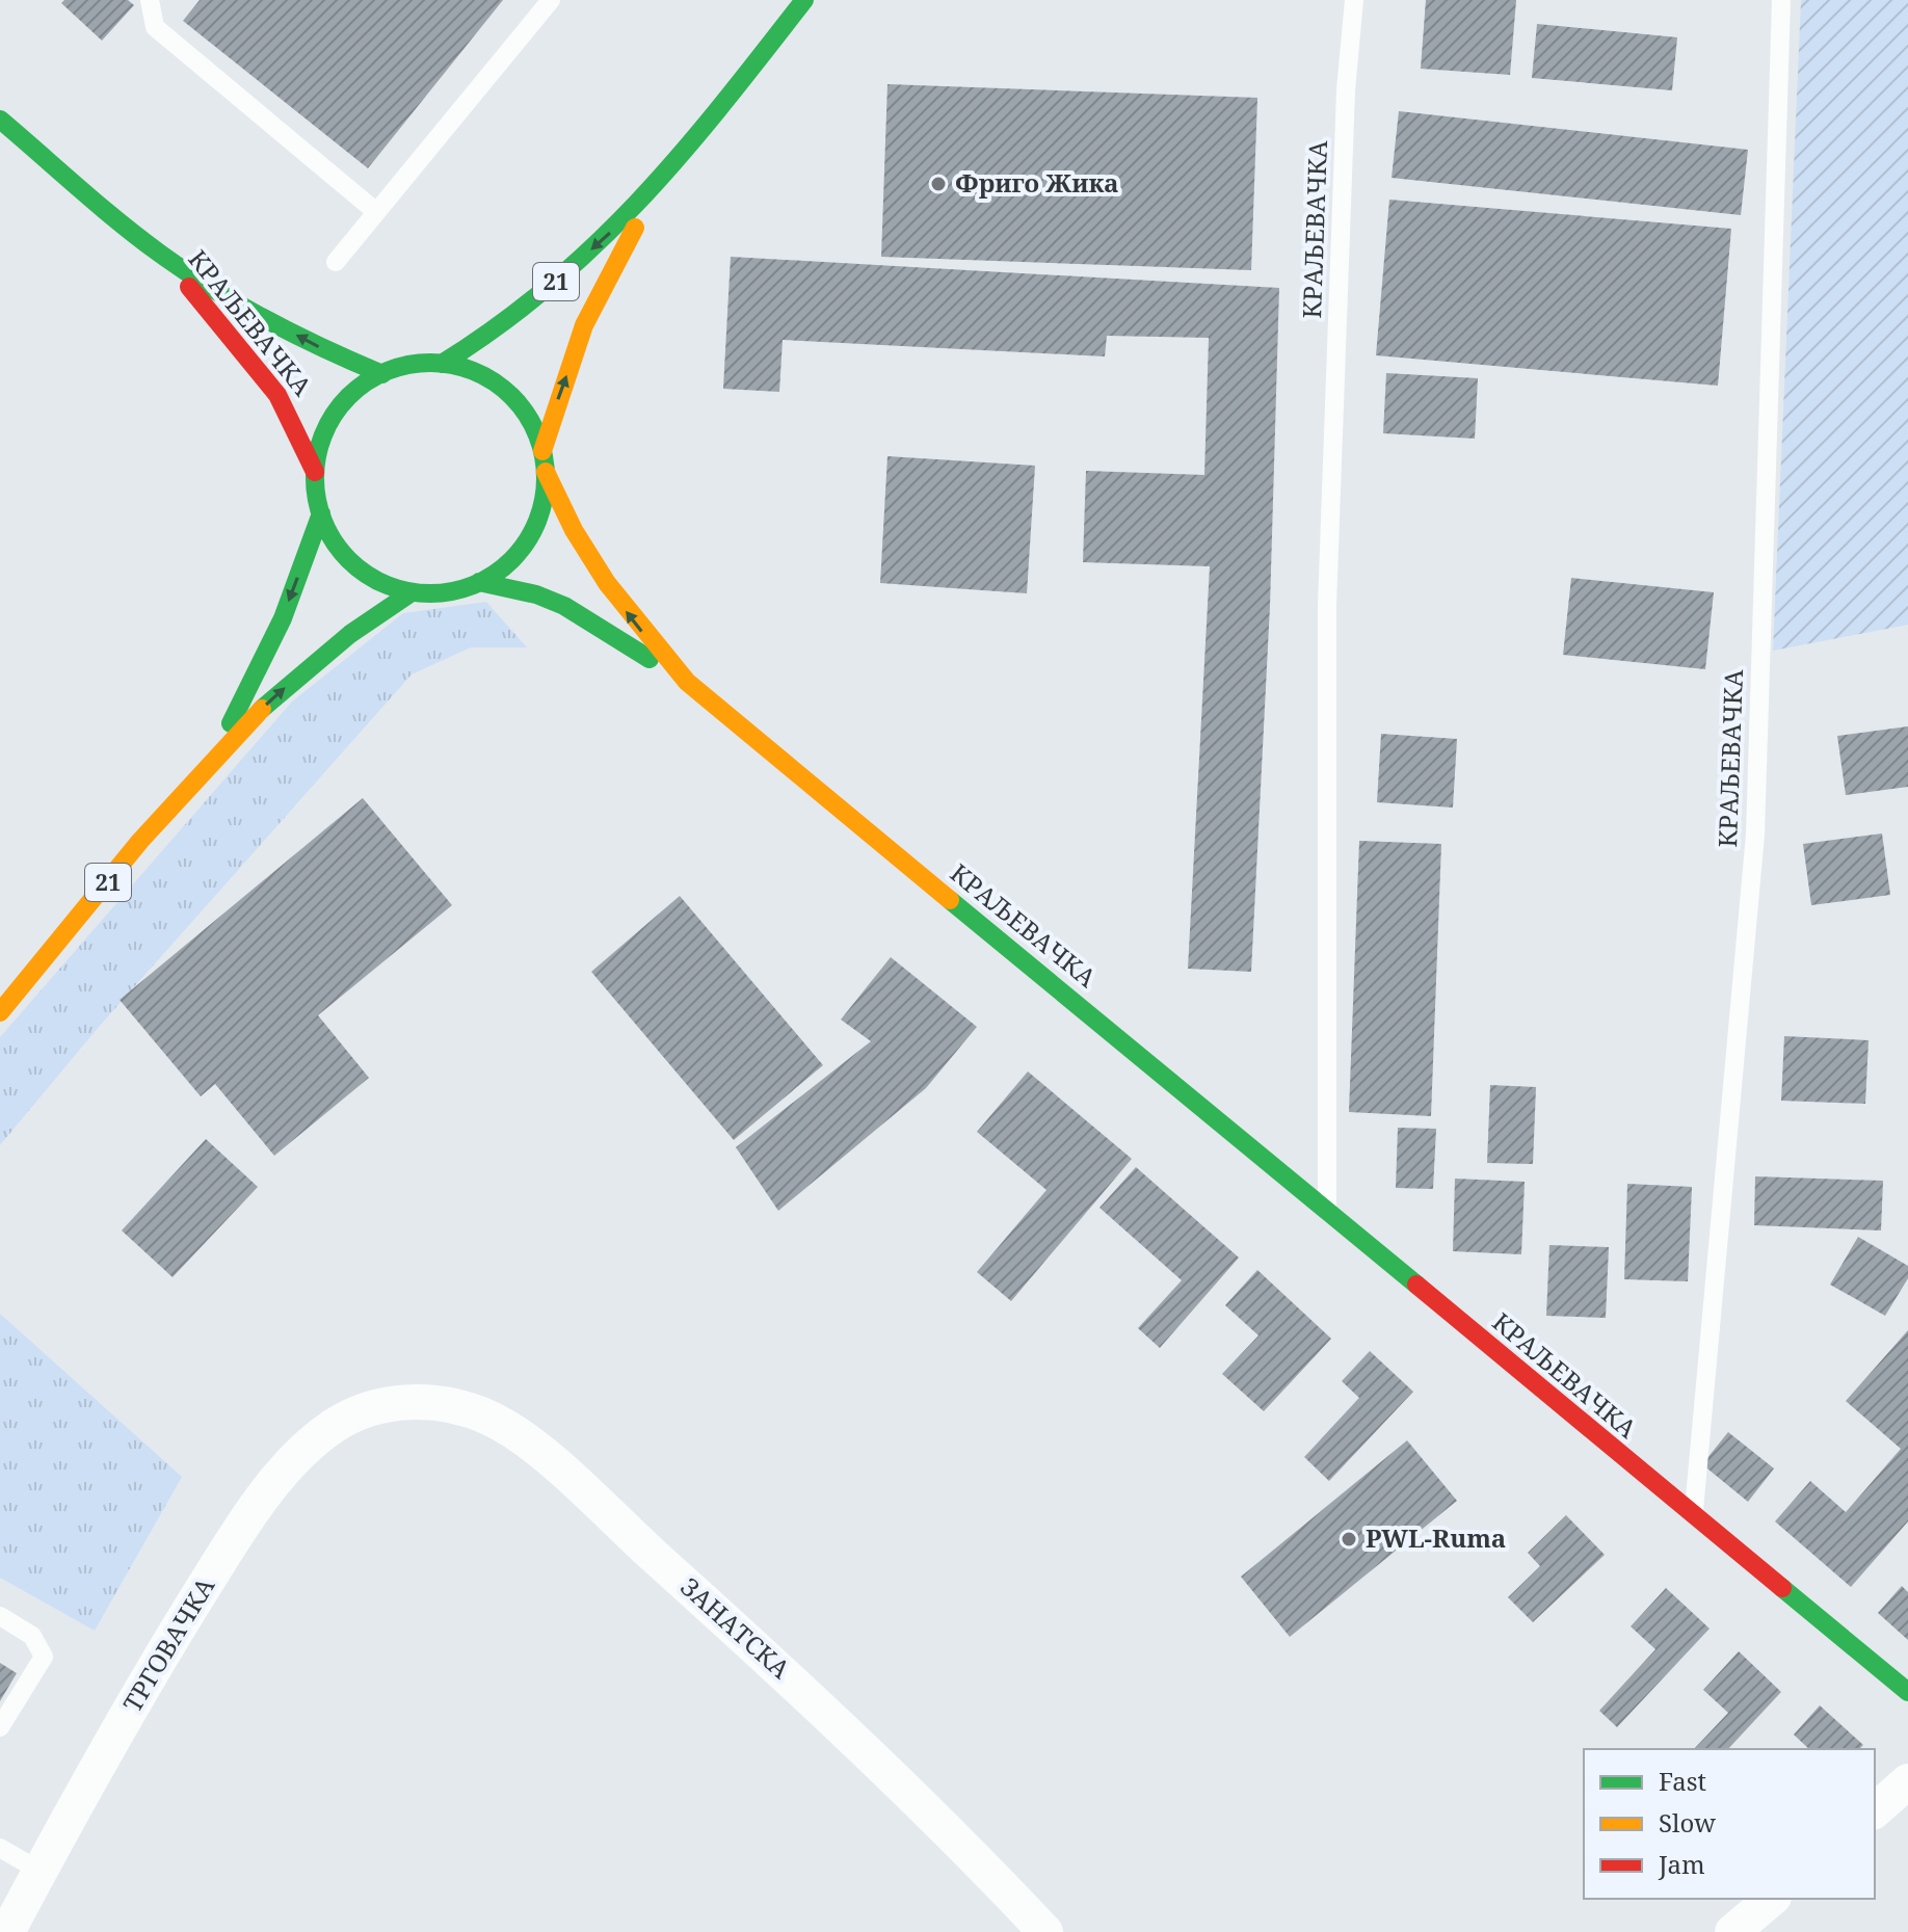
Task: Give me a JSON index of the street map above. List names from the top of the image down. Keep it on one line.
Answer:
{"streets":{"main road":["КРАЉЕВАЧКА","21"],"street":["ЗАНАТСКА","ТРГОВАЧКА"]},"crossings":[["КРАЉЕВАЧКА","21"],["ЗАНАТСКА","ТРГОВАЧКА"]],"places":["Фриго Жика","PWL-Ruma"],"legend":["Fast","Slow","Jam"]}
